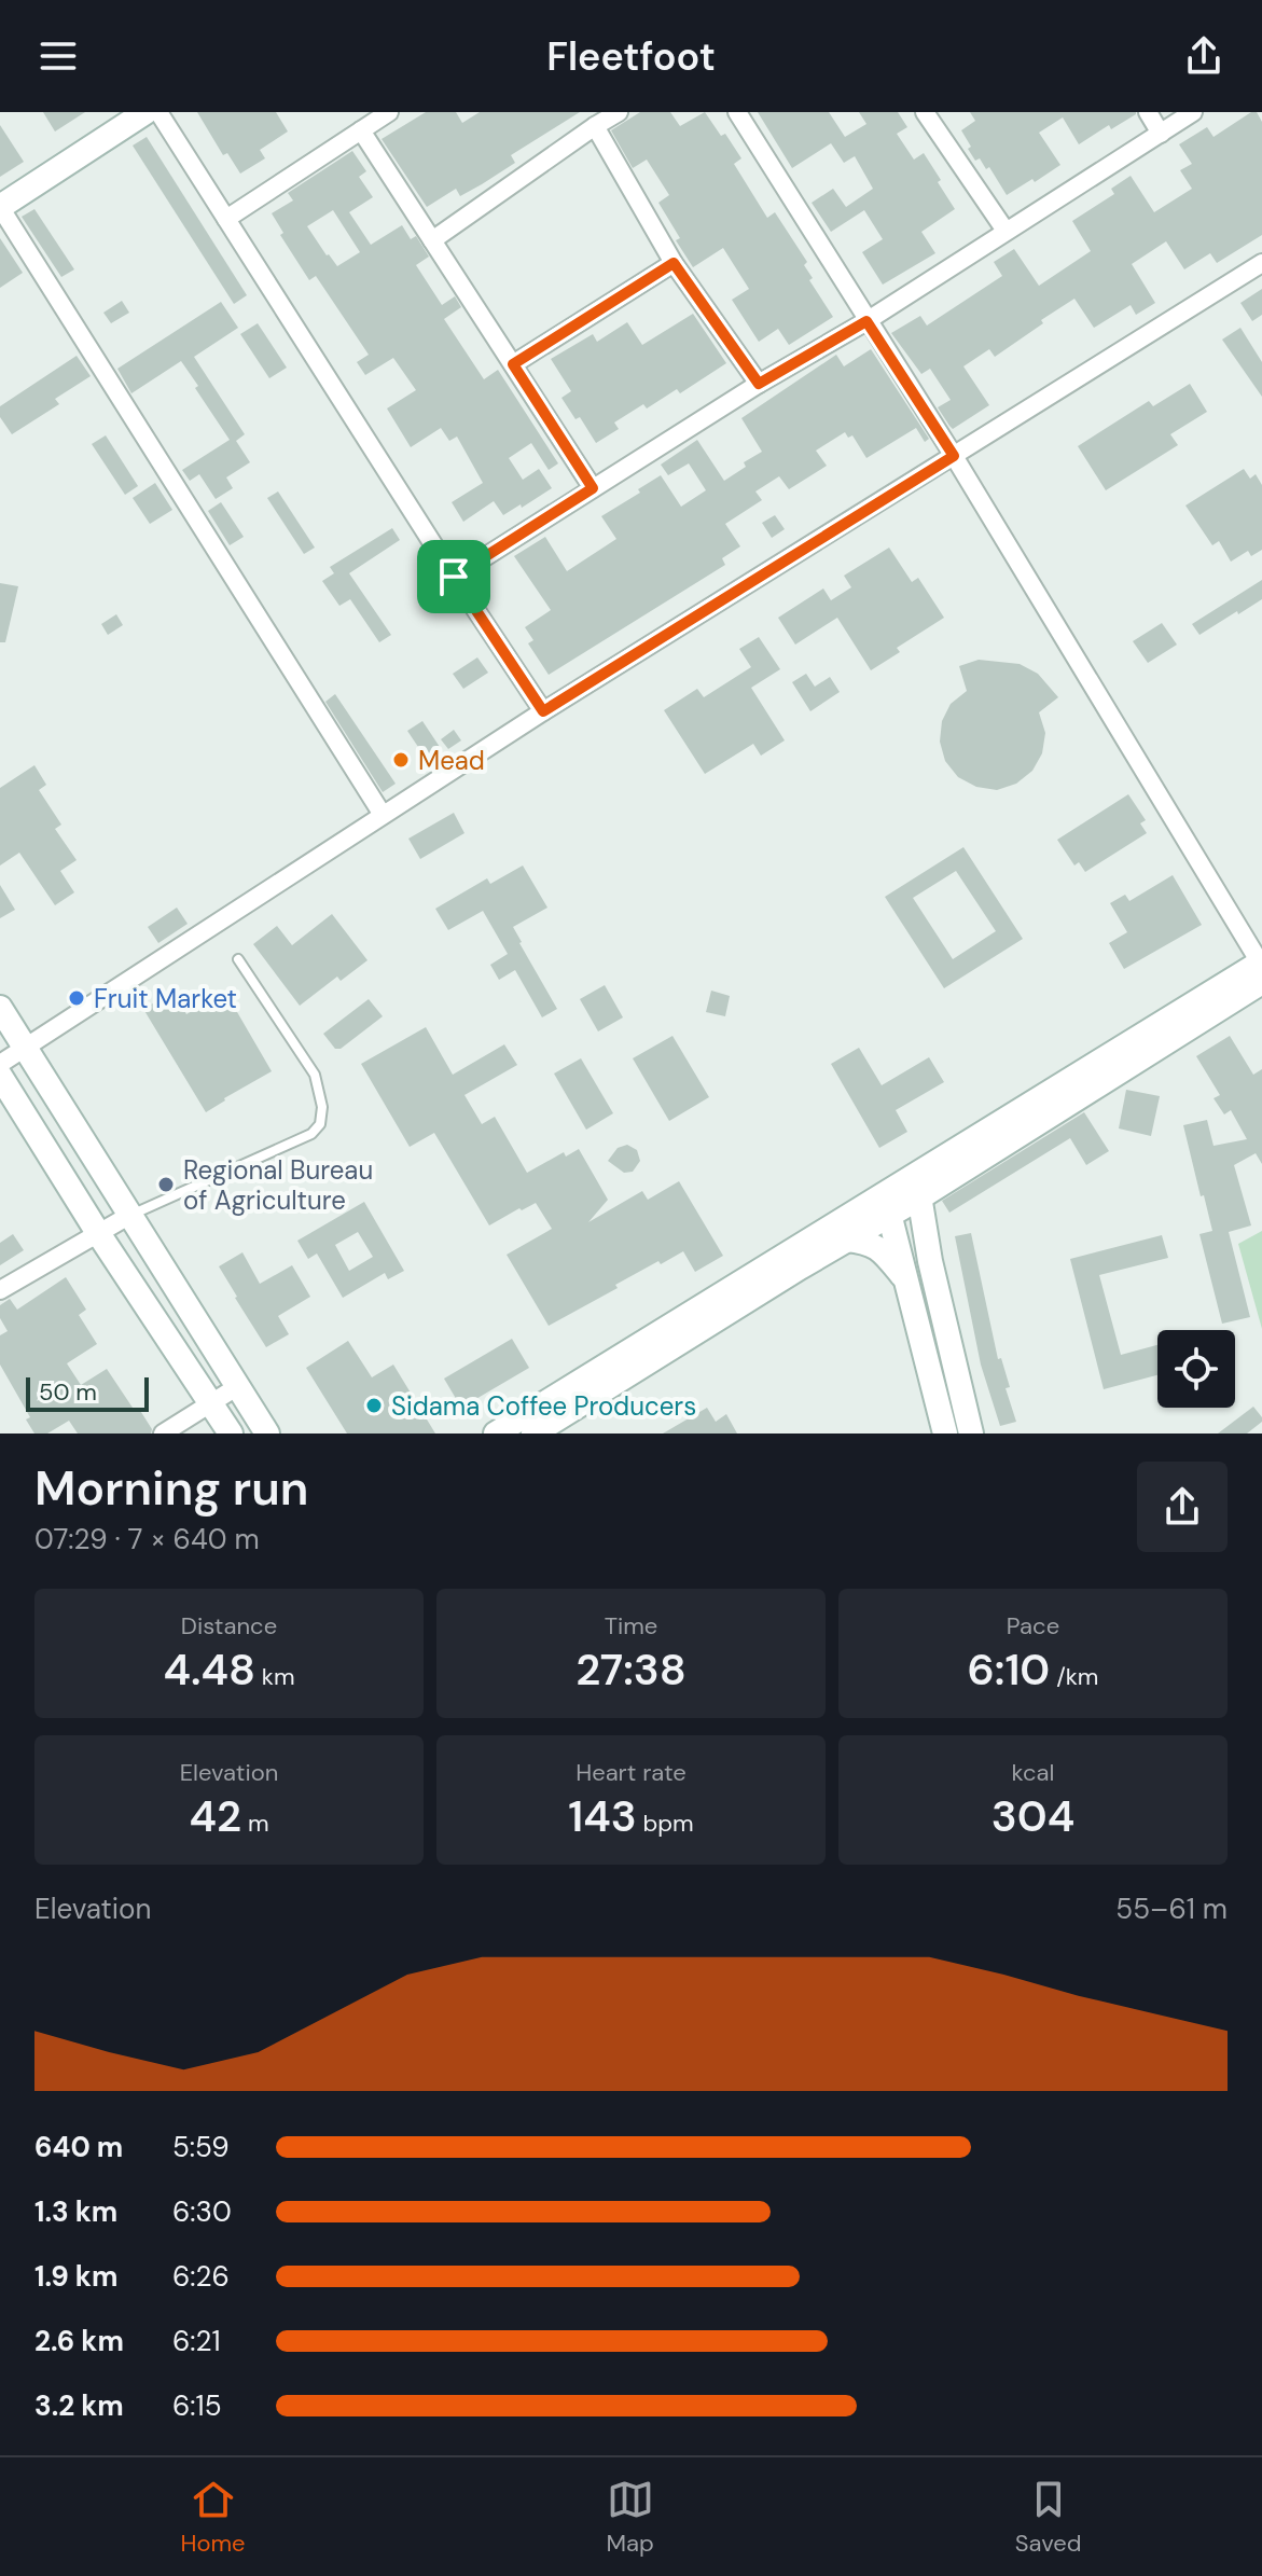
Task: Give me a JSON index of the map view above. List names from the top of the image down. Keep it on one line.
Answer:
{"places":["Mead","Fruit Market","Regional Bureau of Agriculture","Sidama Coffee Producers"],"scale_bar":"50 m","page":{"header":"Fleetfoot","scale":"50 m","heading":["Morning run","07:29 · 7 × 640 m"],"stats":[["Distance","4.48 km"],["Time","27:38"],["Pace","6:10 /km"],["Elevation","42 m"],["Heart rate","143 bpm"],["kcal","304"]],"chart":["Elevation","55–61 m"],"list":[{"name":"640 m","note":"5:59"},{"name":"1.3 km","note":"6:30"},{"name":"1.9 km","note":"6:26"},{"name":"2.6 km","note":"6:21"},{"name":"3.2 km","note":"6:15"}],"tabs":["Home","Map","Saved"]}}
